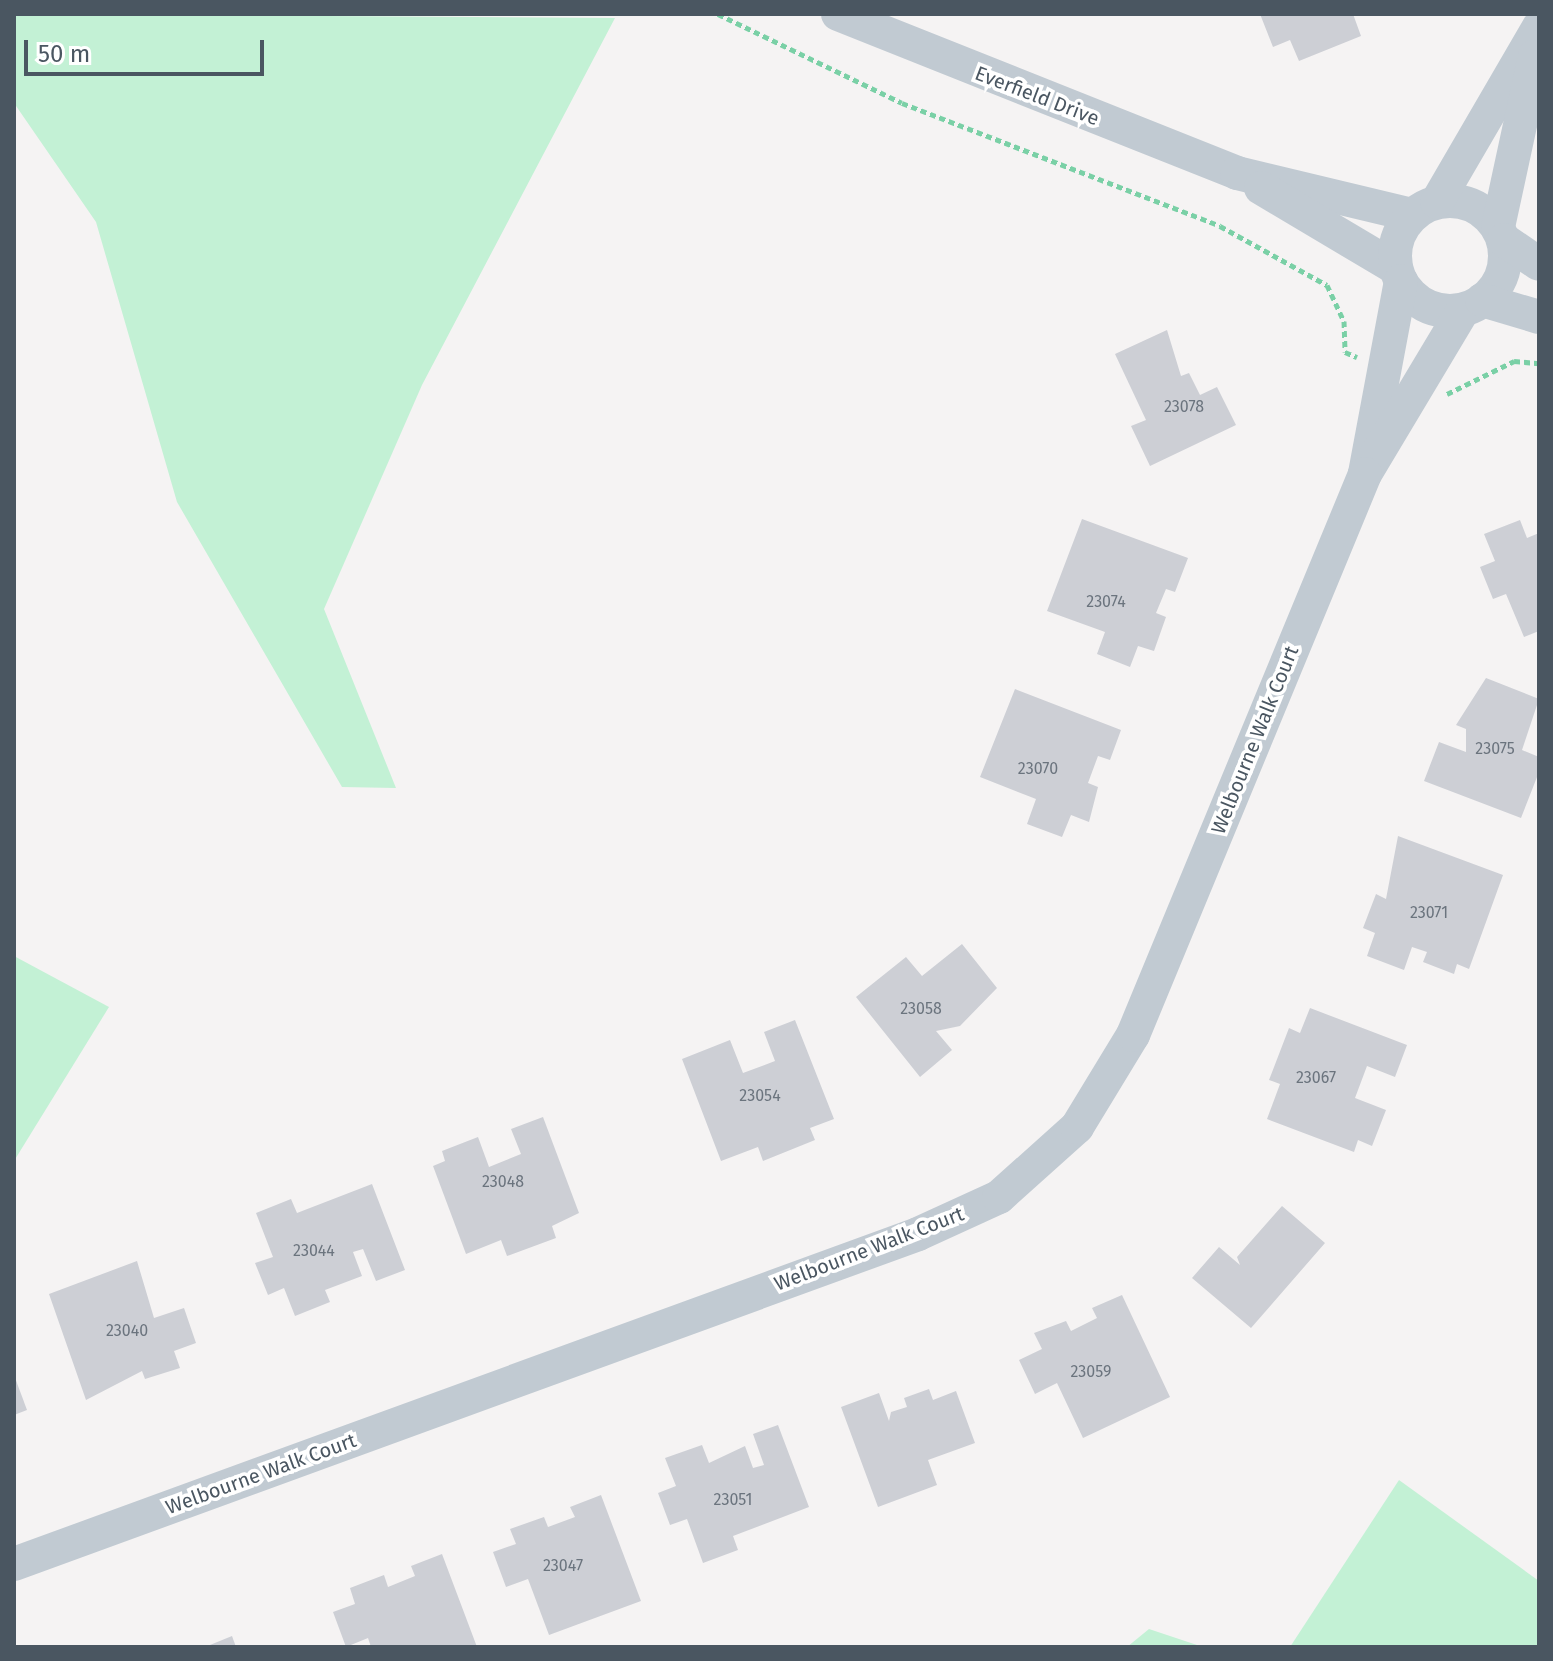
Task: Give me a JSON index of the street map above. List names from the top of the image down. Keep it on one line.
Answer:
{"streets":{"street":["Everfield Drive","Welbourne Walk Court"]},"crossings":[["Everfield Drive","Welbourne Walk Court"]],"house_numbers":["23078","23074","23075","23070","23071","23058","23067","23054","23048","23044","23040","23059","23051","23047"],"scale_bar":"50 m"}
